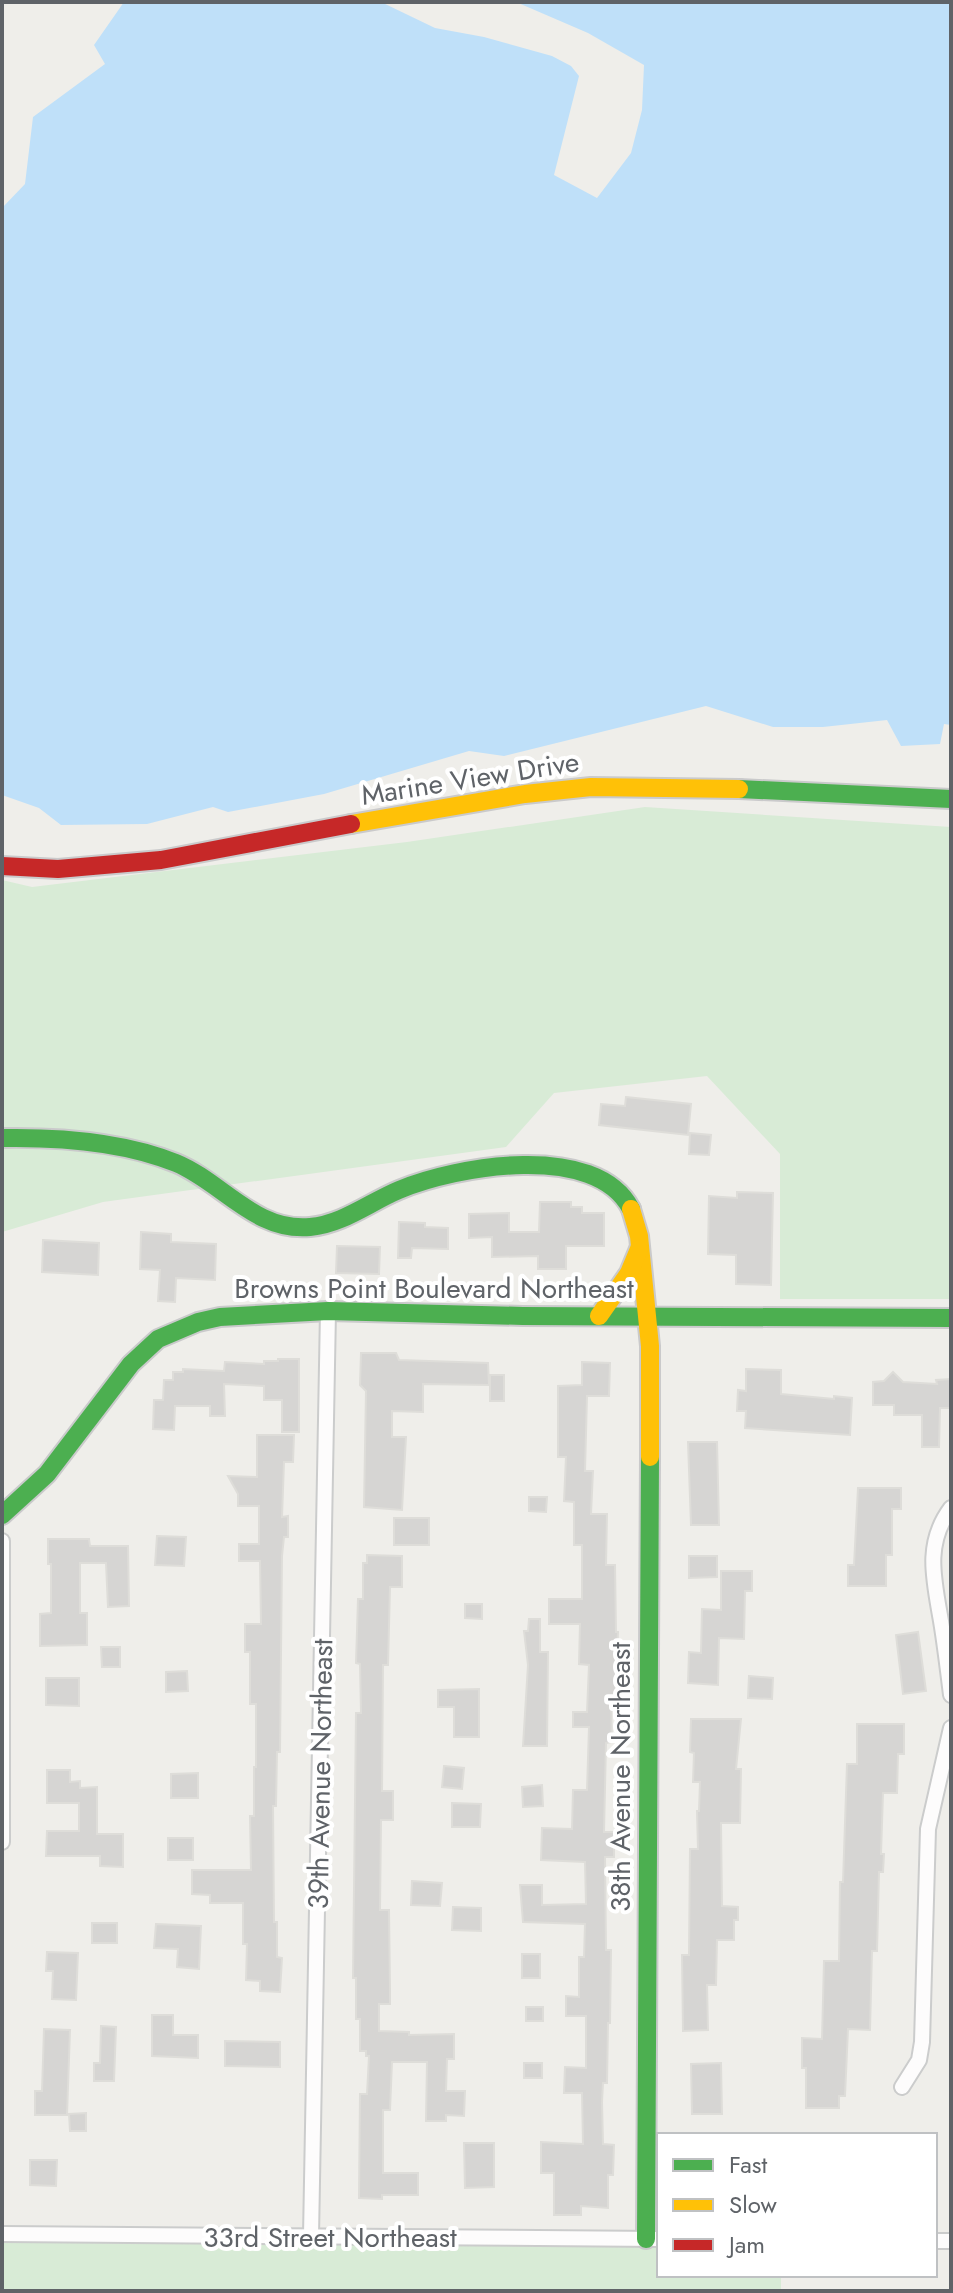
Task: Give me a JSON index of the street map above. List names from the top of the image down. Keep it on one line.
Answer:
{"streets":{"street":["Marine View Drive","Browns Point Boulevard Northeast","39th Avenue Northeast","38th Avenue Northeast","33rd Street Northeast"]},"crossings":[["Browns Point Boulevard Northeast","39th Avenue Northeast"],["Browns Point Boulevard Northeast","38th Avenue Northeast"],["39th Avenue Northeast","33rd Street Northeast"],["38th Avenue Northeast","33rd Street Northeast"]],"legend":["Fast","Slow","Jam"]}
